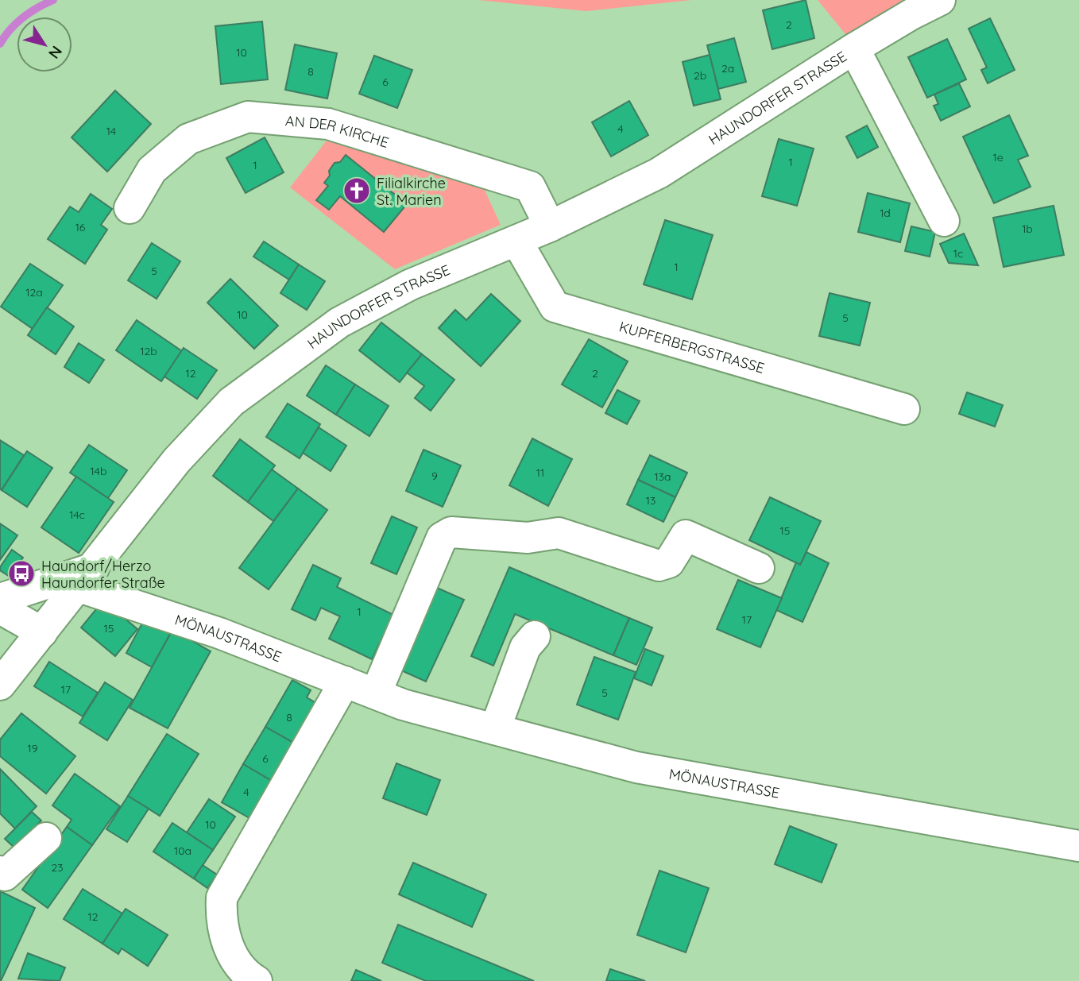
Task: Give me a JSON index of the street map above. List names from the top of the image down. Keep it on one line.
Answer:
{"streets":{"street":["HAUNDORFER STRASSE","AN DER KIRCHE","KUPFERBERGSTRASSE","MÖNAUSTRASSE"]},"crossings":[["HAUNDORFER STRASSE","AN DER KIRCHE"],["HAUNDORFER STRASSE","KUPFERBERGSTRASSE"],["HAUNDORFER STRASSE","MÖNAUSTRASSE"]],"places":{"church":["Filialkirche St. Marien"],"bus stop":["Haundorf/Herzo Haundorfer Straße"]},"house_numbers":["2","10","2a","8","2b","6","4","14","1e","1","1","1d","16","1b","1c","1","5","12a","10","5","12b","12","2","14b","11","9","13a","13","14c","15","1","17","15","17","5","8","19","6","4","10","10a","23","12"],"north":"bottom right"}
